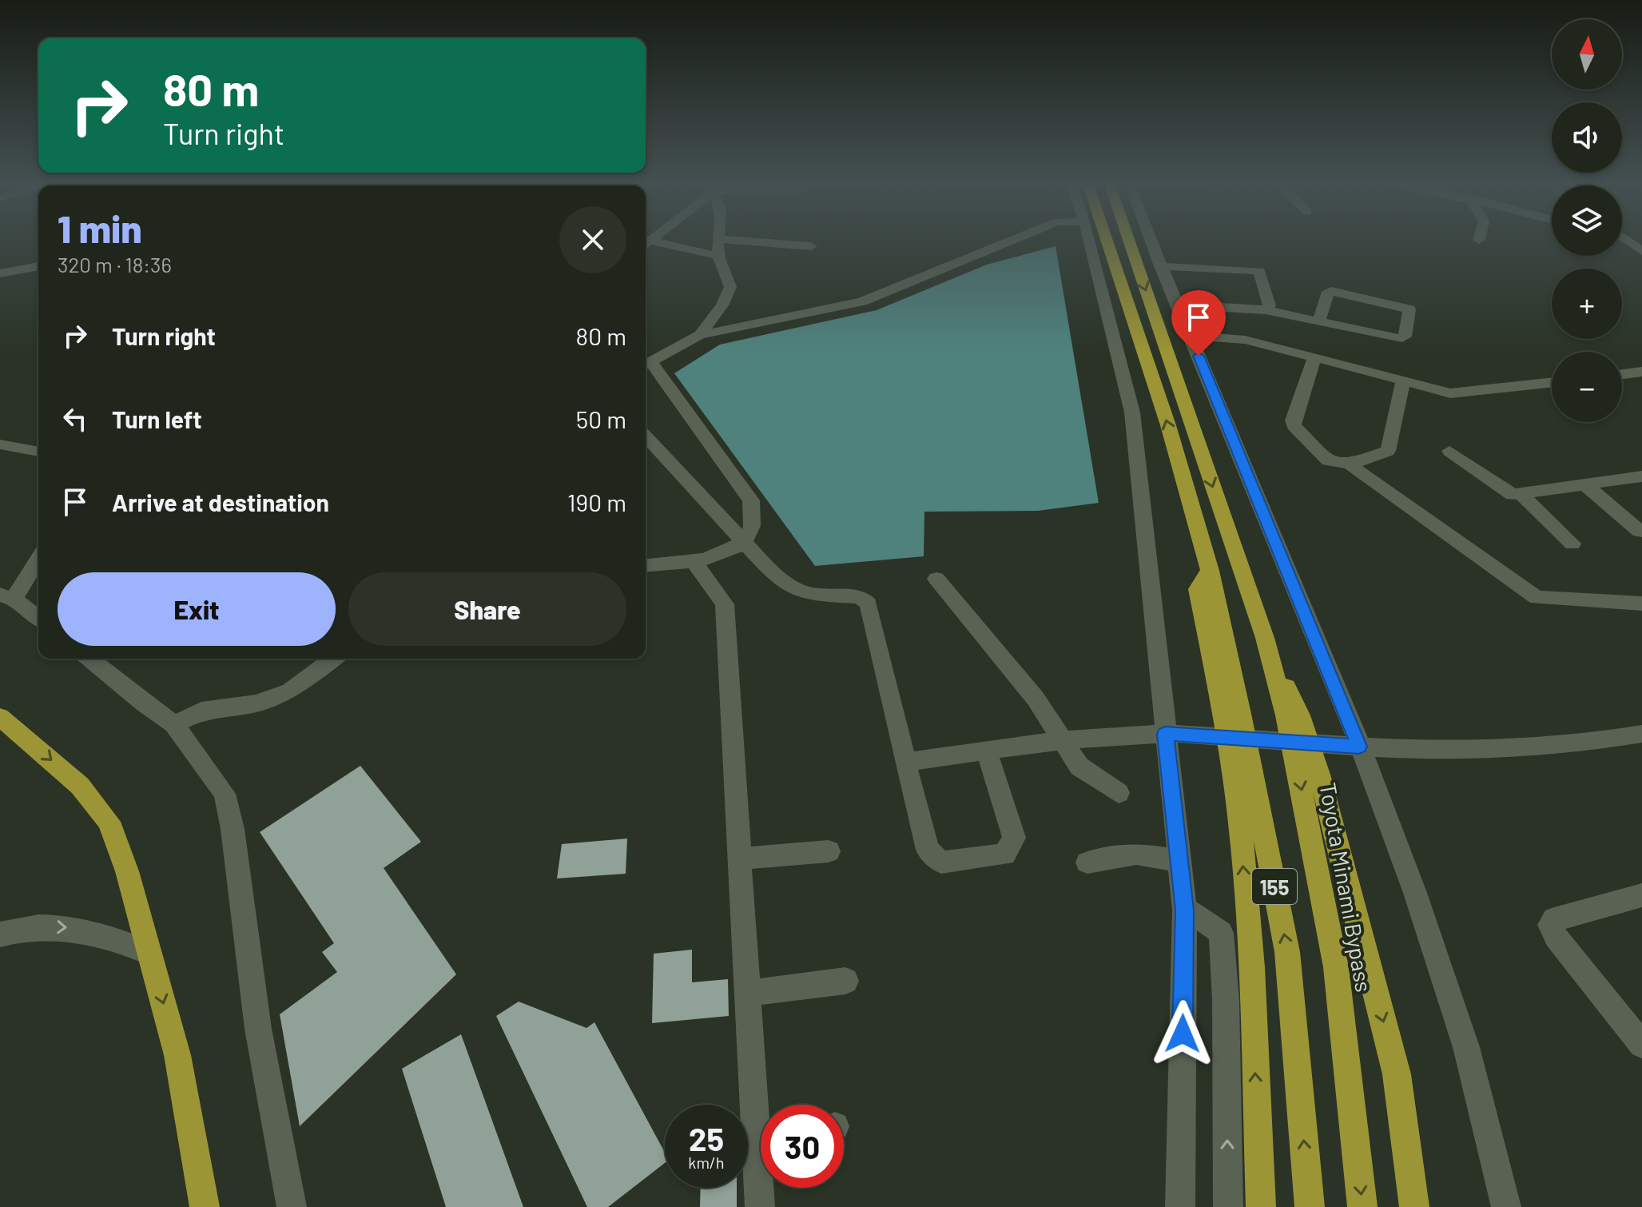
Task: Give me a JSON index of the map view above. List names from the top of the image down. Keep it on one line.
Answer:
{"streets":{"highway":["155","Toyota Minami Bypass"]},"crossings":[["155","Toyota Minami Bypass"]],"north":"top","page":{"map_buttons":["+","−"],"turn":["80 m","Turn right"],"heading":["1 min","320 m · 18:36"],"list":[{"name":"Turn right","value":"80 m"},{"name":"Turn left","value":"50 m"},{"name":"Arrive at destination","value":"190 m"}],"buttons":["Exit","Share"],"speed":"25 km/h","limit":"30"}}
